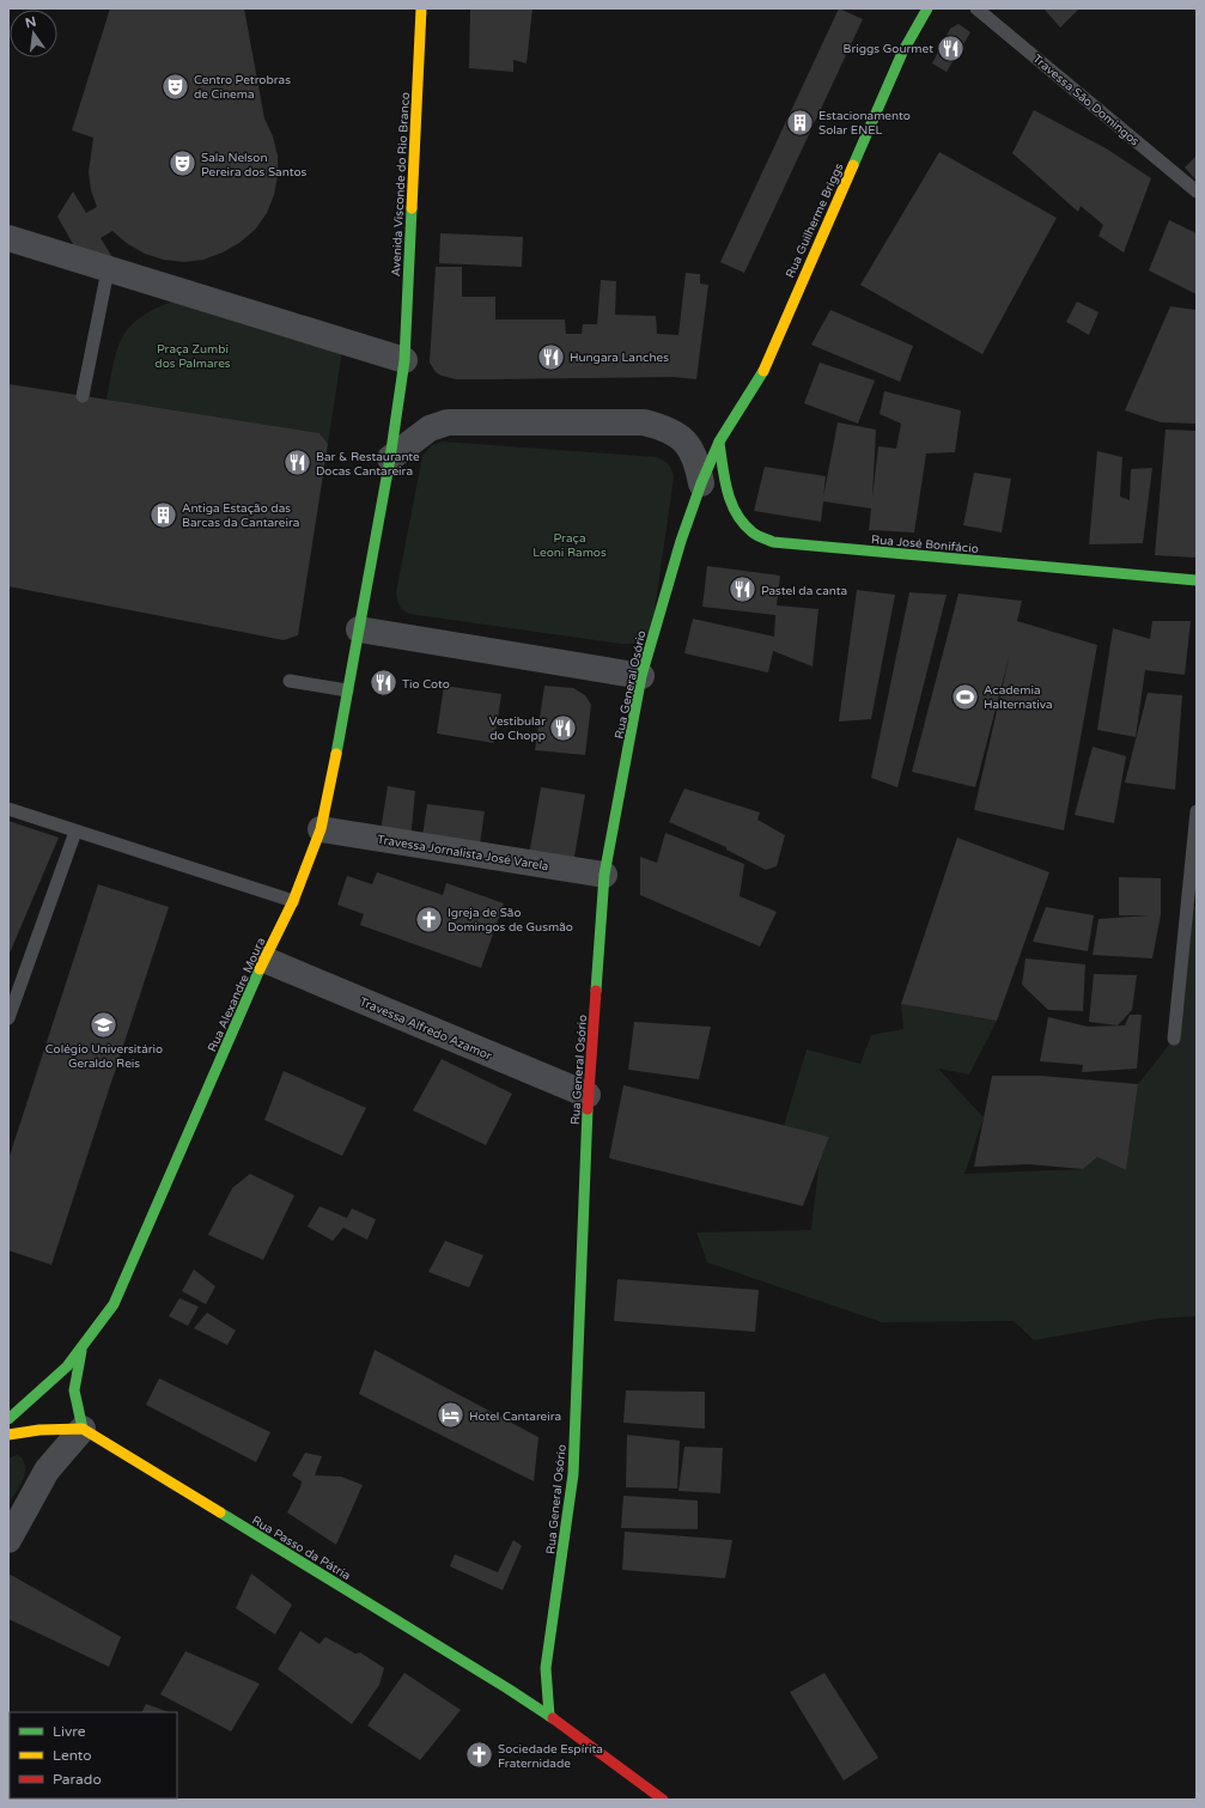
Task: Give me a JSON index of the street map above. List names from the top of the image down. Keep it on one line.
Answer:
{"streets":{"street":["Avenida Visconde do Rio Branco","Rua Guilherme Briggs","Rua José Bonifácio","Rua General Osório","Travessa Jornalista José Varela","Rua Alexandre Moura","Travessa Alfredo Azamor","Rua Passo da Pátria"],"lane":["Travessa São Domingos"]},"crossings":[["Rua Guilherme Briggs","Rua José Bonifácio"],["Rua Guilherme Briggs","Rua General Osório"],["Rua José Bonifácio","Rua General Osório"],["Rua General Osório","Travessa Jornalista José Varela"],["Rua General Osório","Travessa Alfredo Azamor"],["Rua General Osório","Rua Passo da Pátria"],["Travessa Jornalista José Varela","Rua Alexandre Moura"],["Rua Alexandre Moura","Travessa Alfredo Azamor"]],"parks":["Praça Zumbi dos Palmares","Praça Leoni Ramos"],"places":{"restaurant":["Briggs Gourmet","Hungara Lanches","Bar & Restaurante Docas Cantareira","Pastel da canta","Tio Coto","Vestibular do Chopp"],"theatre":["Centro Petrobras de Cinema","Sala Nelson Pereira dos Santos"],"building":["Estacionamento Solar ENEL","Antiga Estação das Barcas da Cantareira"],"sports":["Academia Halternativa"],"church":["Igreja de São Domingos de Gusmão","Sociedade Espírita Fraternidade"],"school or university":["Colégio Universitário Geraldo Reis"],"hotel":["Hotel Cantareira"]},"legend":["Livre","Lento","Parado"],"north":"top"}
